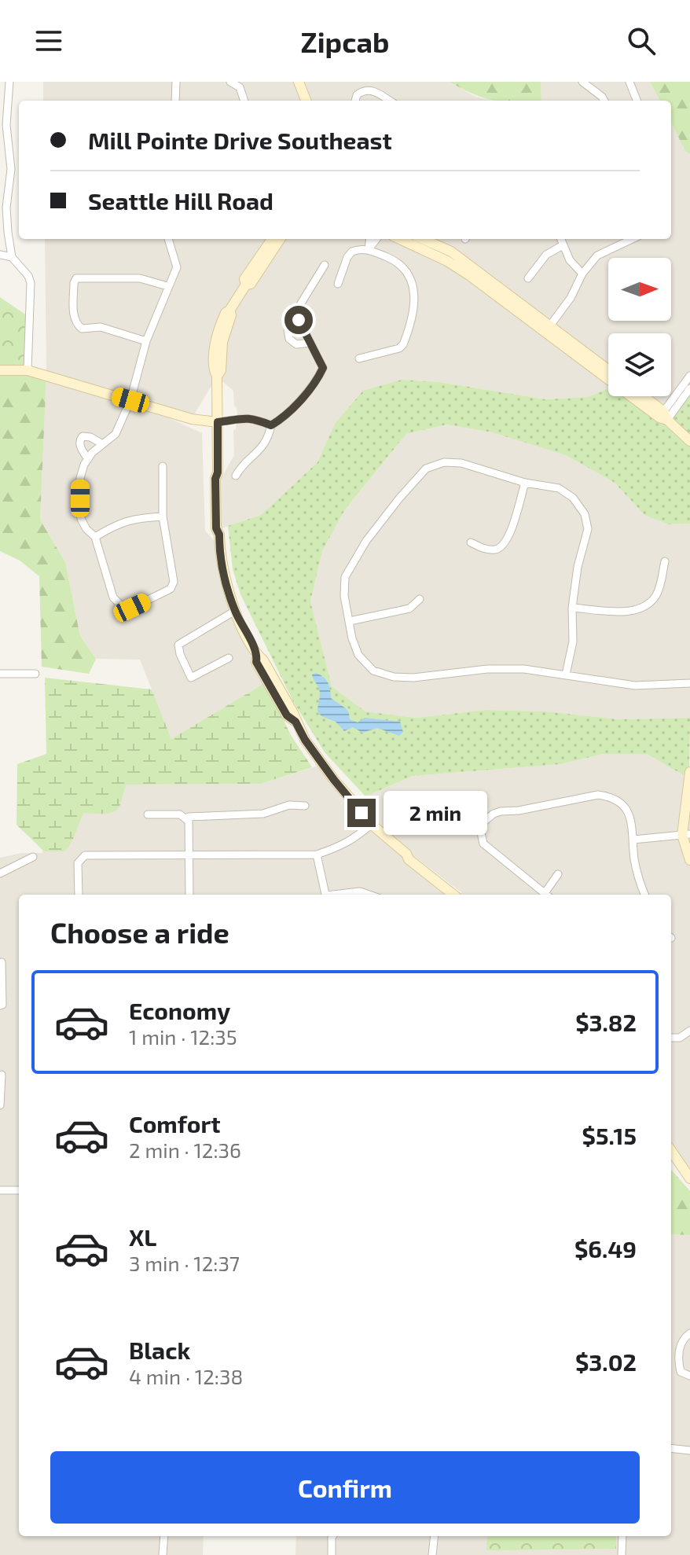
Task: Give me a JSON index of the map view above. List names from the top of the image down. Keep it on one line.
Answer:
{"north":"right","page":{"header":"Zipcab","banner":["Mill Pointe Drive Southeast","Seattle Hill Road"],"bubble":"2 min","heading":"Choose a ride","list":[{"name":"Economy","note":"1 min · 12:35","value":"$3.82"},{"name":"Comfort","note":"2 min · 12:36","value":"$5.15"},{"name":"XL","note":"3 min · 12:37","value":"$6.49"},{"name":"Black","note":"4 min · 12:38","value":"$3.02"}],"buttons":"Confirm"}}
